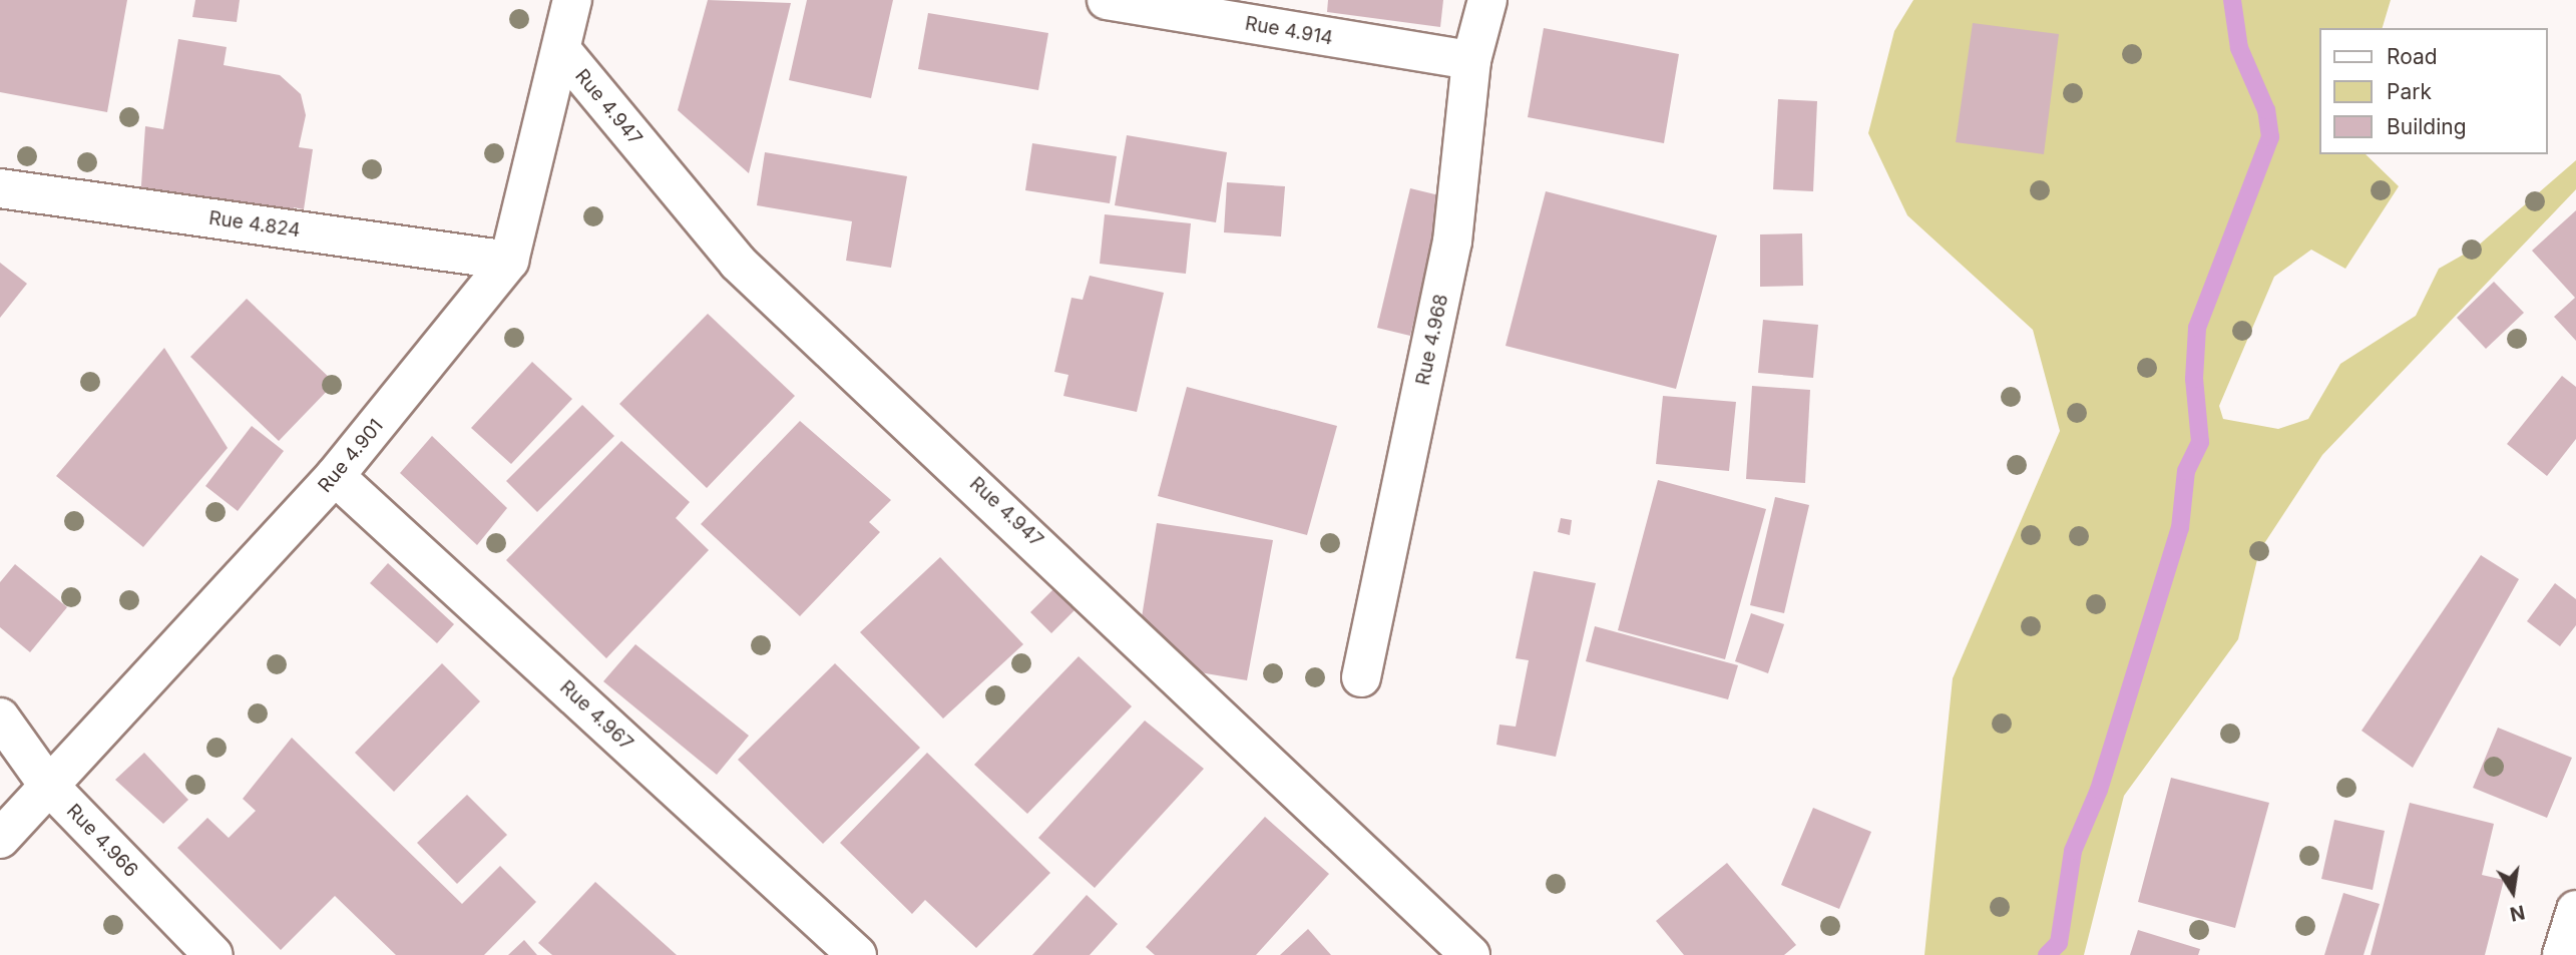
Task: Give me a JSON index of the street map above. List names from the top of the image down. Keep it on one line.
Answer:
{"streets":{"street":["Rue 4.914","Rue 4.947","Rue 4.824","Rue 4.968","Rue 4.901","Rue 4.967","Rue 4.966"]},"crossings":[["Rue 4.914","Rue 4.968"],["Rue 4.947","Rue 4.901"],["Rue 4.824","Rue 4.901"],["Rue 4.901","Rue 4.967"],["Rue 4.901","Rue 4.966"]],"legend":["Road","Park","Building"],"north":"bottom"}
